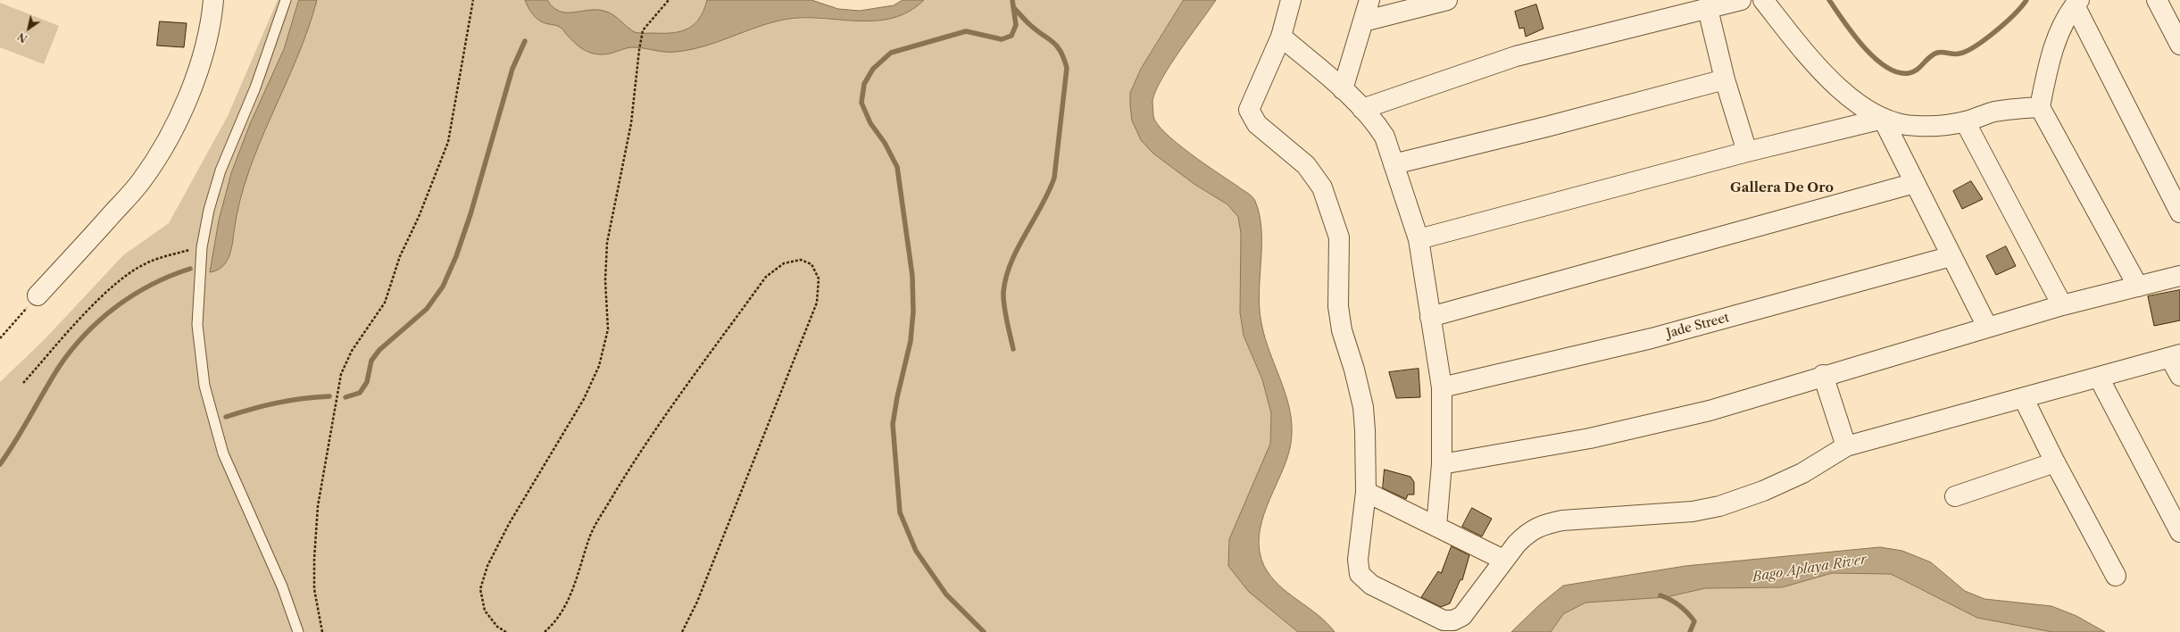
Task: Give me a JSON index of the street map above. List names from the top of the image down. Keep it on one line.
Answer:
{"streets":{"street":["Jade Street"]},"districts":["Gallera De Oro"],"water":["Bago Aplaya River"],"north":"bottom left"}
